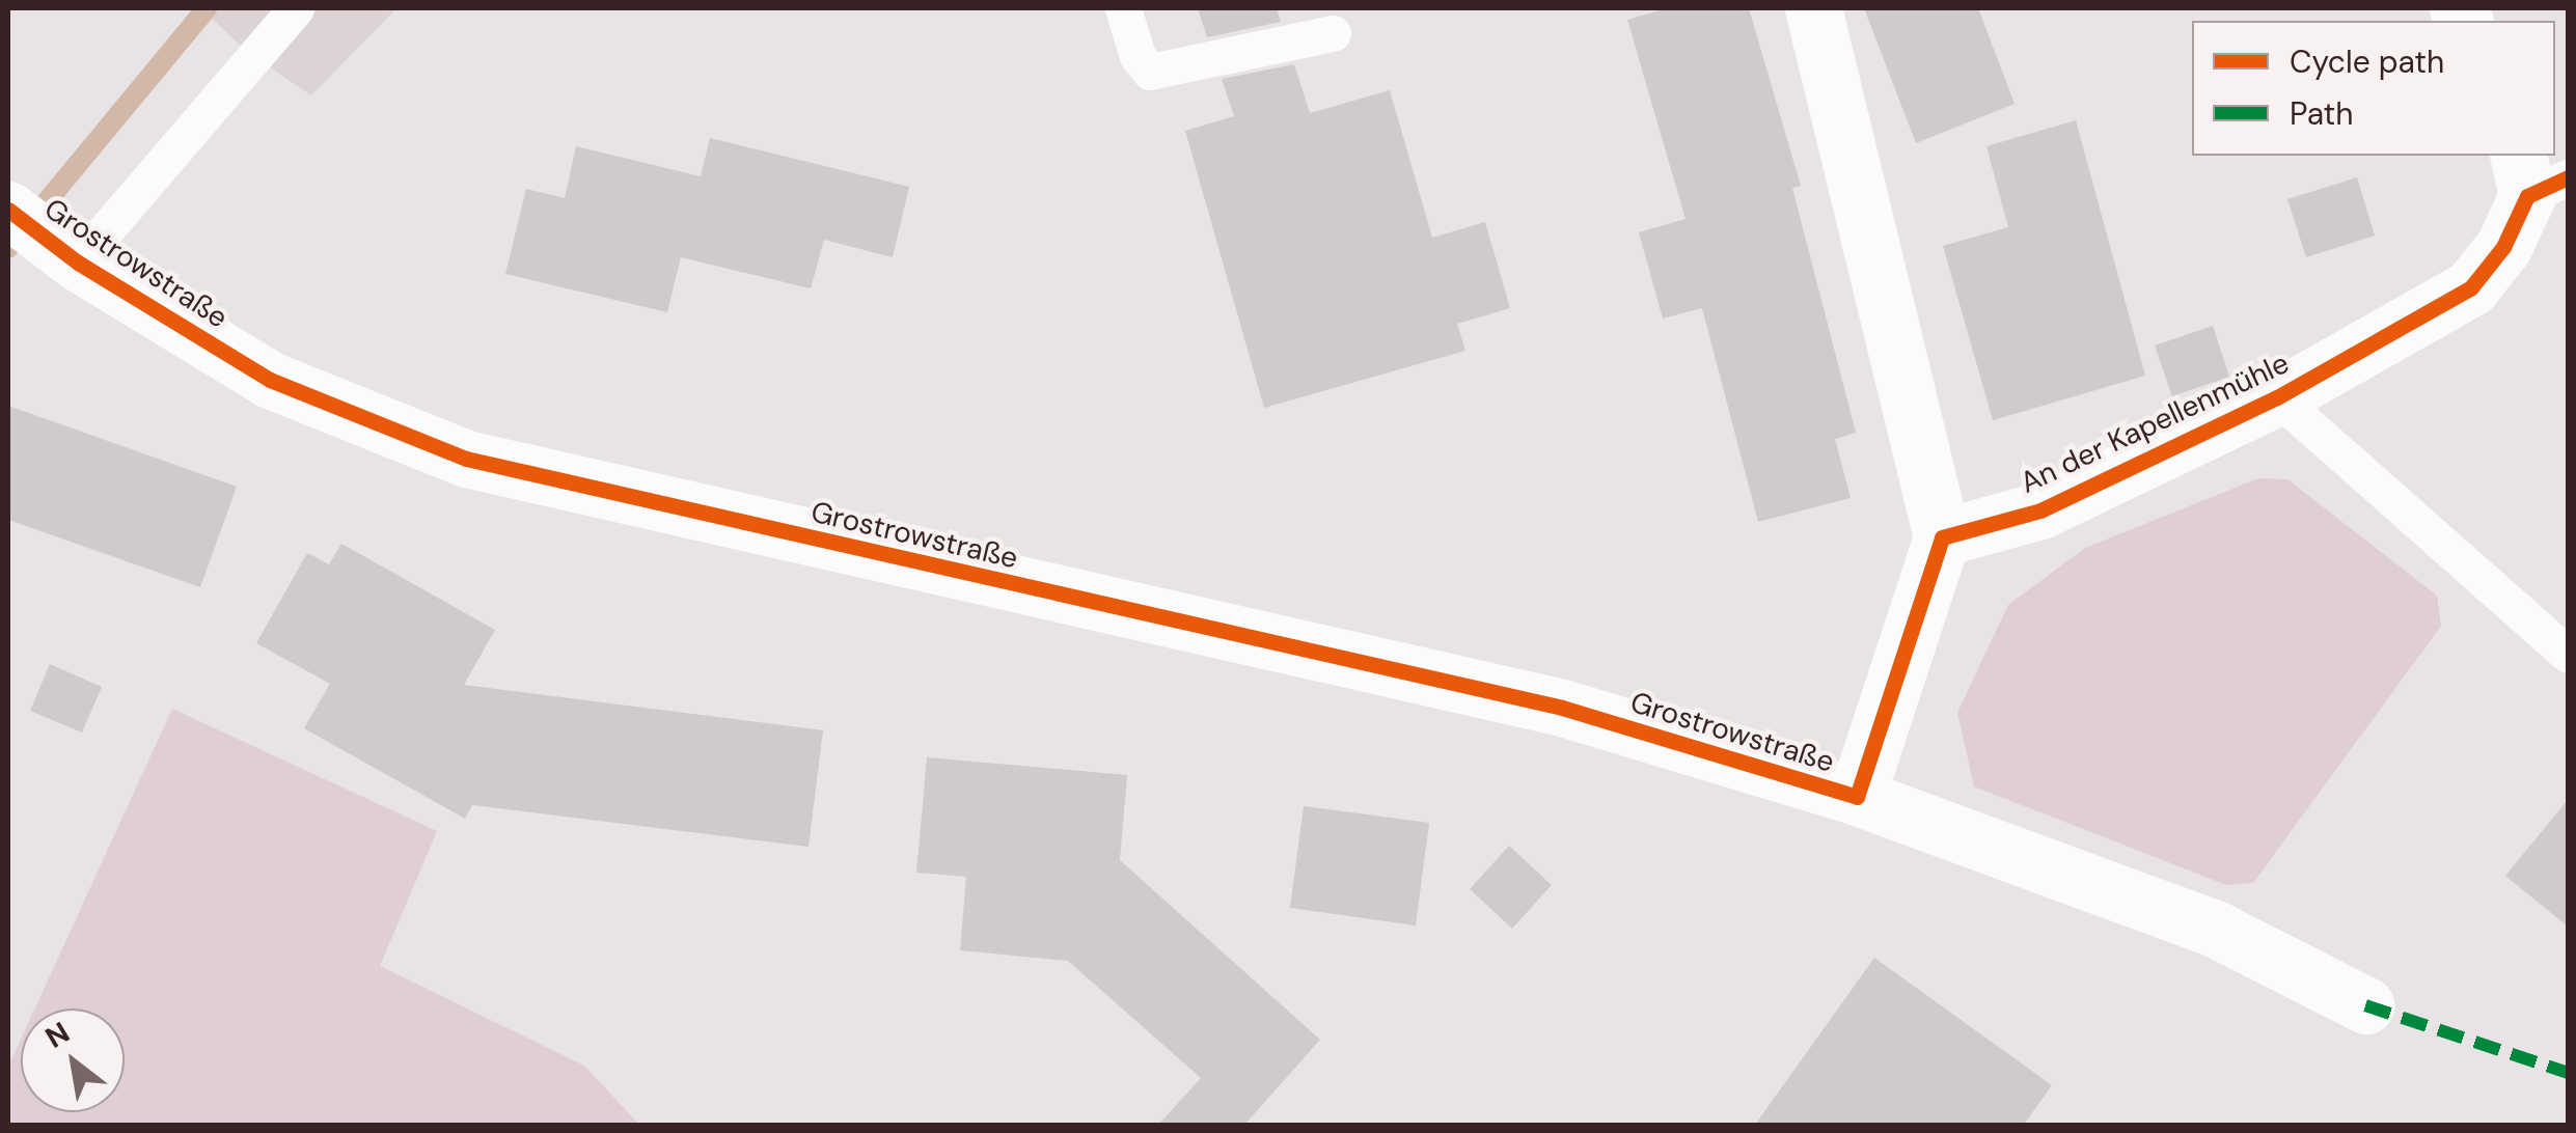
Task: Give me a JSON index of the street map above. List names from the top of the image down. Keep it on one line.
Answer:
{"streets":{"street":["Grostrowstraße","An der Kapellenmühle"]},"legend":["Cycle path","Path"],"north":"top left"}
